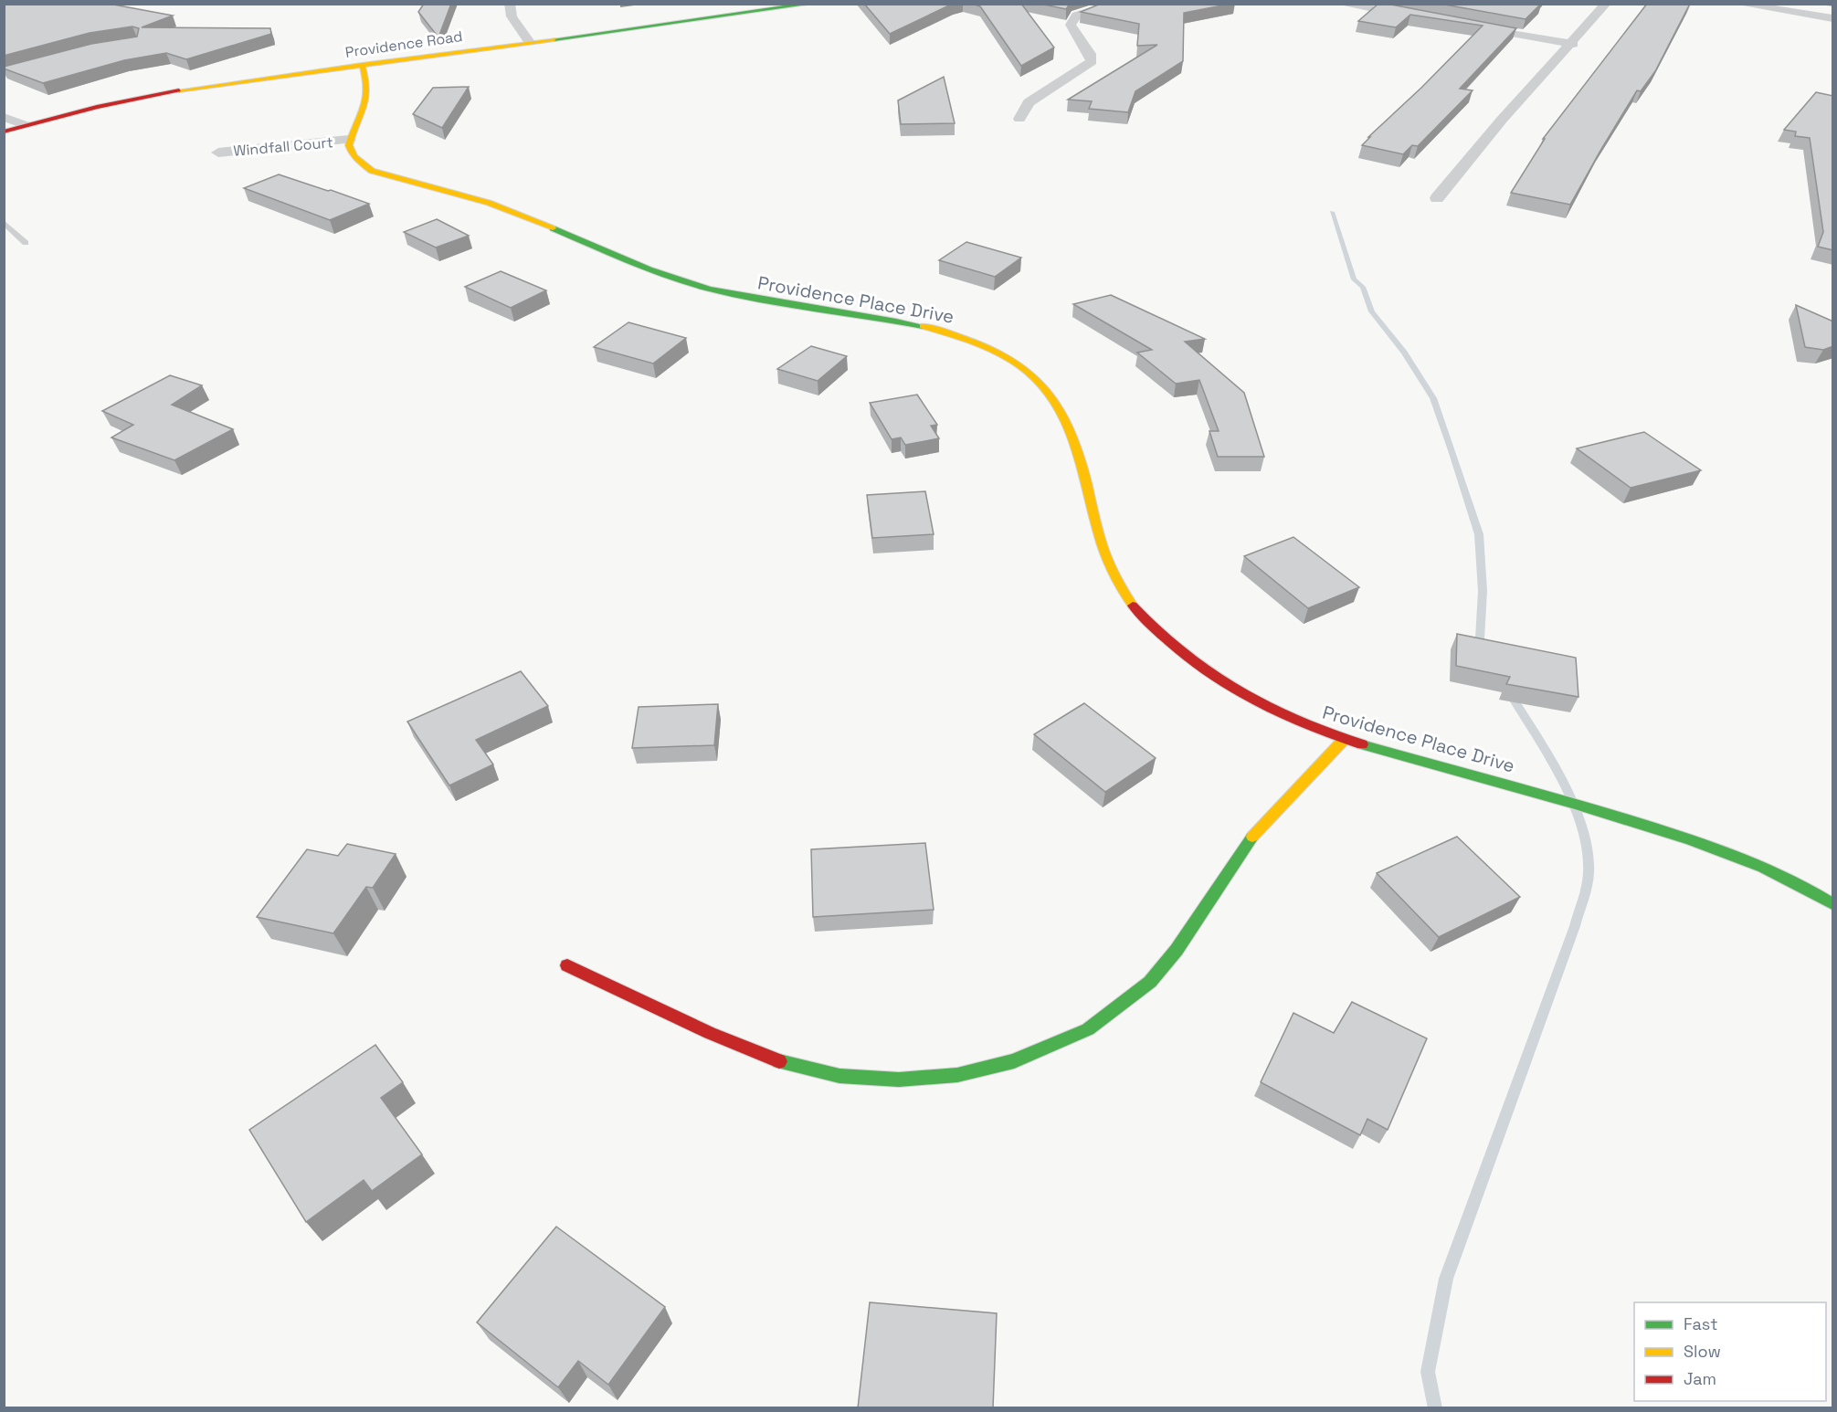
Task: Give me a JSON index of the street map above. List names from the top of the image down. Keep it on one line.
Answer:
{"streets":{"street":["Providence Road","Windfall Court","Providence Place Drive"]},"crossings":[["Windfall Court","Providence Place Drive"]],"legend":["Fast","Slow","Jam"]}
